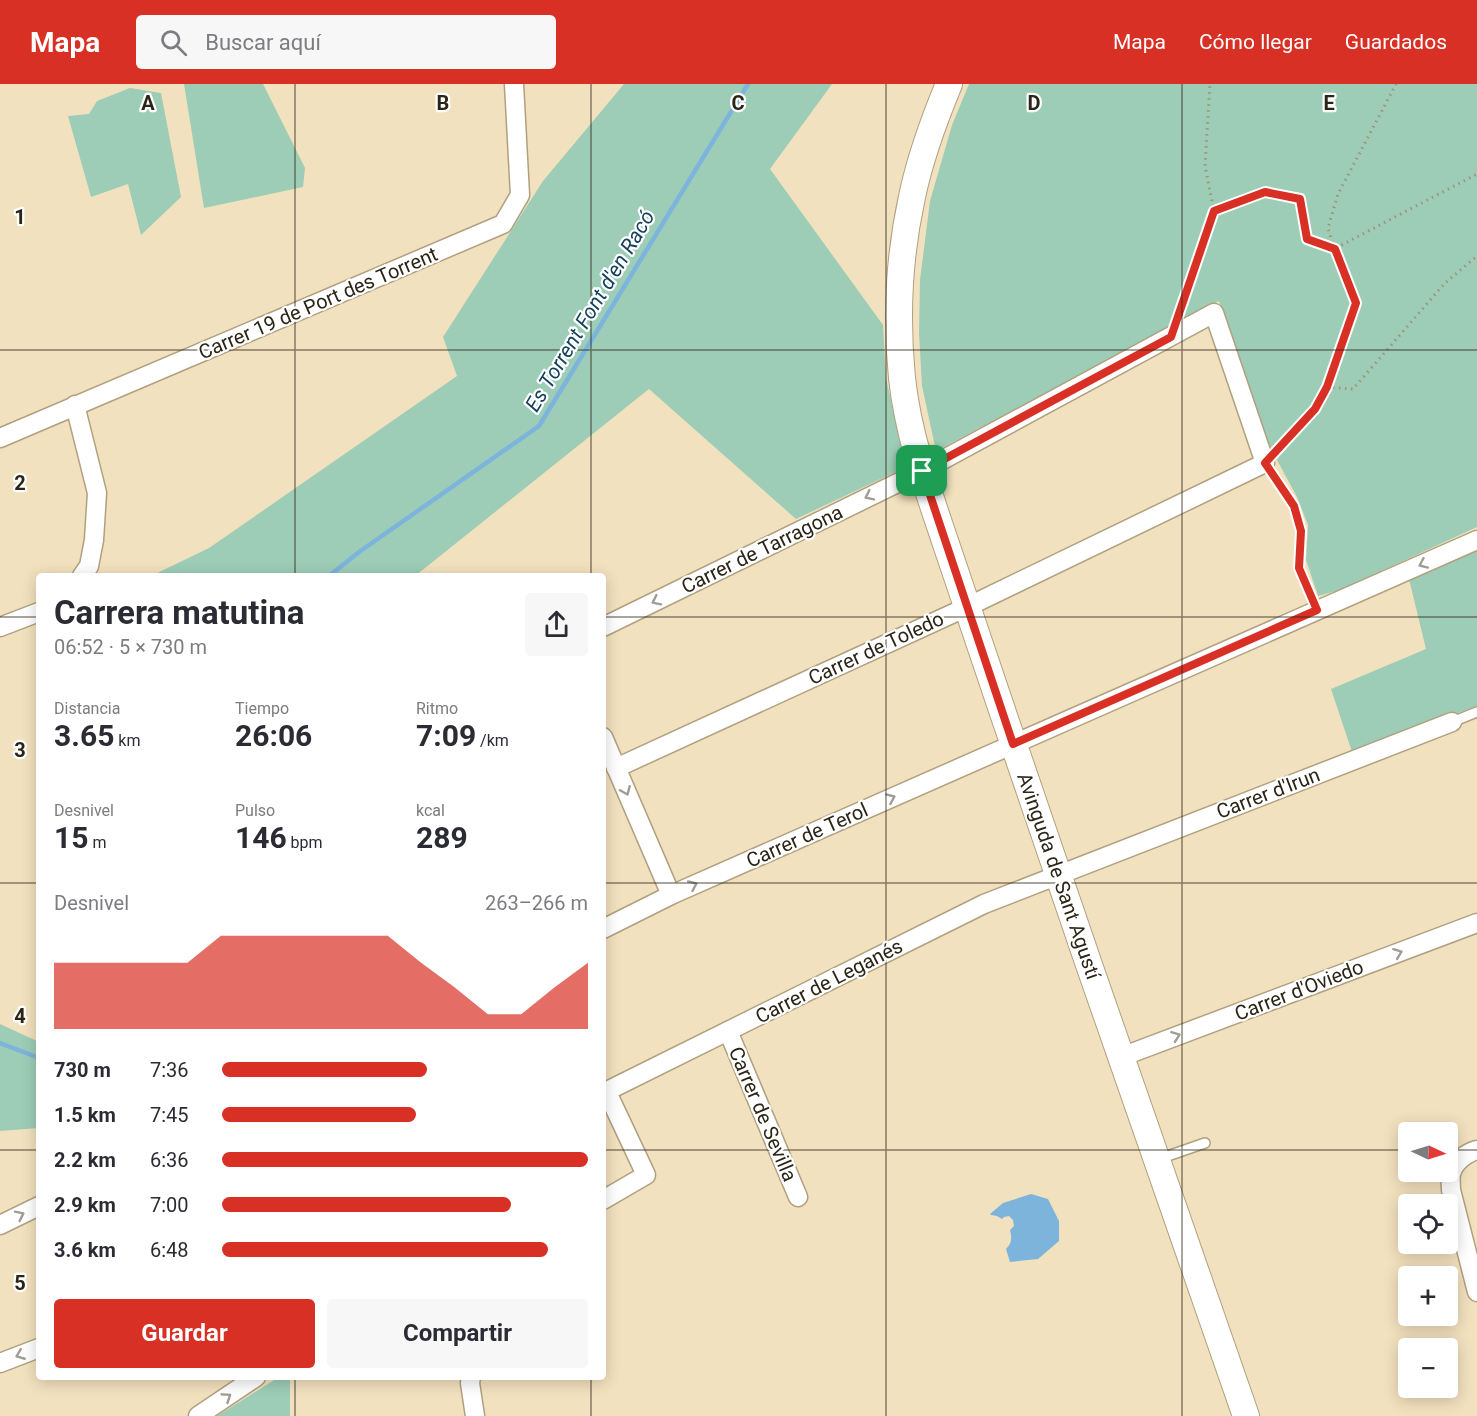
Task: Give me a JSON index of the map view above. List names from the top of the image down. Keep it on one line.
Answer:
{"streets":{"street":["Carrer 19 de Port des Torrent","Carrer de Tarragona","Carrer de Toledo","Carrer d'Irun","Carrer de Terol","Avinguda de Sant Agustí","Carrer de Leganés","Carrer d'Oviedo","Carrer de Sevilla"]},"crossings":[["Carrer de Tarragona","Carrer de Toledo"],["Carrer de Tarragona","Avinguda de Sant Agustí"],["Carrer de Toledo","Avinguda de Sant Agustí"],["Carrer d'Irun","Avinguda de Sant Agustí"],["Carrer d'Irun","Carrer de Leganés"],["Carrer de Terol","Avinguda de Sant Agustí"],["Avinguda de Sant Agustí","Carrer de Leganés"],["Avinguda de Sant Agustí","Carrer d'Oviedo"],["Carrer de Leganés","Carrer de Sevilla"]],"one_way":["Carrer de Tarragona","Carrer d'Oviedo"],"water":["Es Torrent Font d'en Racó"],"north":"right","page":{"header":"Mapa","search":"Buscar aquí","nav":["Mapa","Cómo llegar","Guardados"],"heading":["Carrera matutina","06:52 · 5 × 730 m"],"stats":[["Distancia","3.65 km"],["Tiempo","26:06"],["Ritmo","7:09 /km"],["Desnivel","15 m"],["Pulso","146 bpm"],["kcal","289"]],"chart":["Desnivel","263–266 m"],"list":[{"name":"730 m","note":"7:36"},{"name":"1.5 km","note":"7:45"},{"name":"2.2 km","note":"6:36"},{"name":"2.9 km","note":"7:00"},{"name":"3.6 km","note":"6:48"}],"map_buttons":["+","−"],"buttons":["Guardar","Compartir"]},"grid":{"columns":["A","B","C","D","E"],"rows":["1","2","3","4","5"]}}
